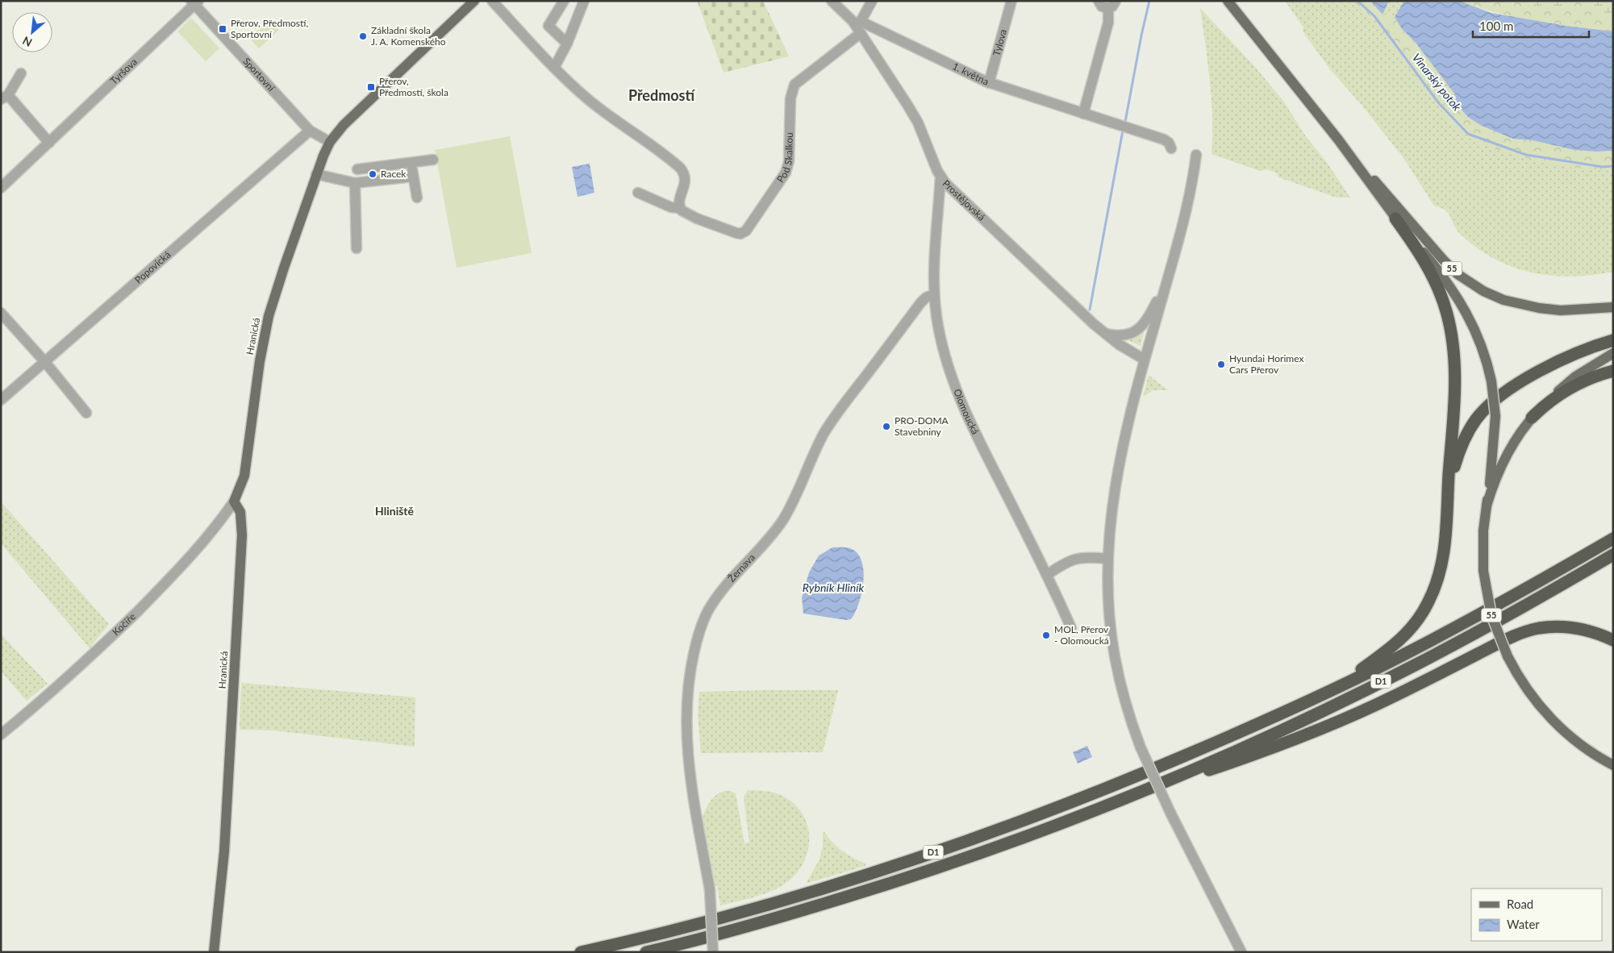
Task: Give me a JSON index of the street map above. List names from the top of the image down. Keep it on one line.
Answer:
{"streets":{"highway":["D1"],"main road":["55","Hranická"],"street":["Tylova","Tyršova","Sportovní","1. května","Pod Skalkou","Prostějovská","Popovická","Olomoucká","Žernava","Kočíře"]},"crossings":[["Tylova","1. května"],["Tyršova","Sportovní"],["Sportovní","Popovická"],["Sportovní","Hranická"],["1. května","Pod Skalkou"],["1. května","Prostějovská"],["Pod Skalkou","Prostějovská"],["Prostějovská","Olomoucká"],["Hranická","Kočíře"],["Olomoucká","Žernava"]],"districts":["Předmostí","Hliniště"],"water":["Vinarský potok","Rybník Hliník"],"places":{"transit":["Přerov, Předmostí, Sportovní","Přerov, Předmostí, škola"],"other":["Základní škola J. A. Komenského","Racek","Hyundai Horimex Cars Přerov","PRO-DOMA Stavebniny","MOL, Přerov - Olomoucká"]},"legend":["Road","Water"],"scale_bar":"100 m","north":"bottom left"}
